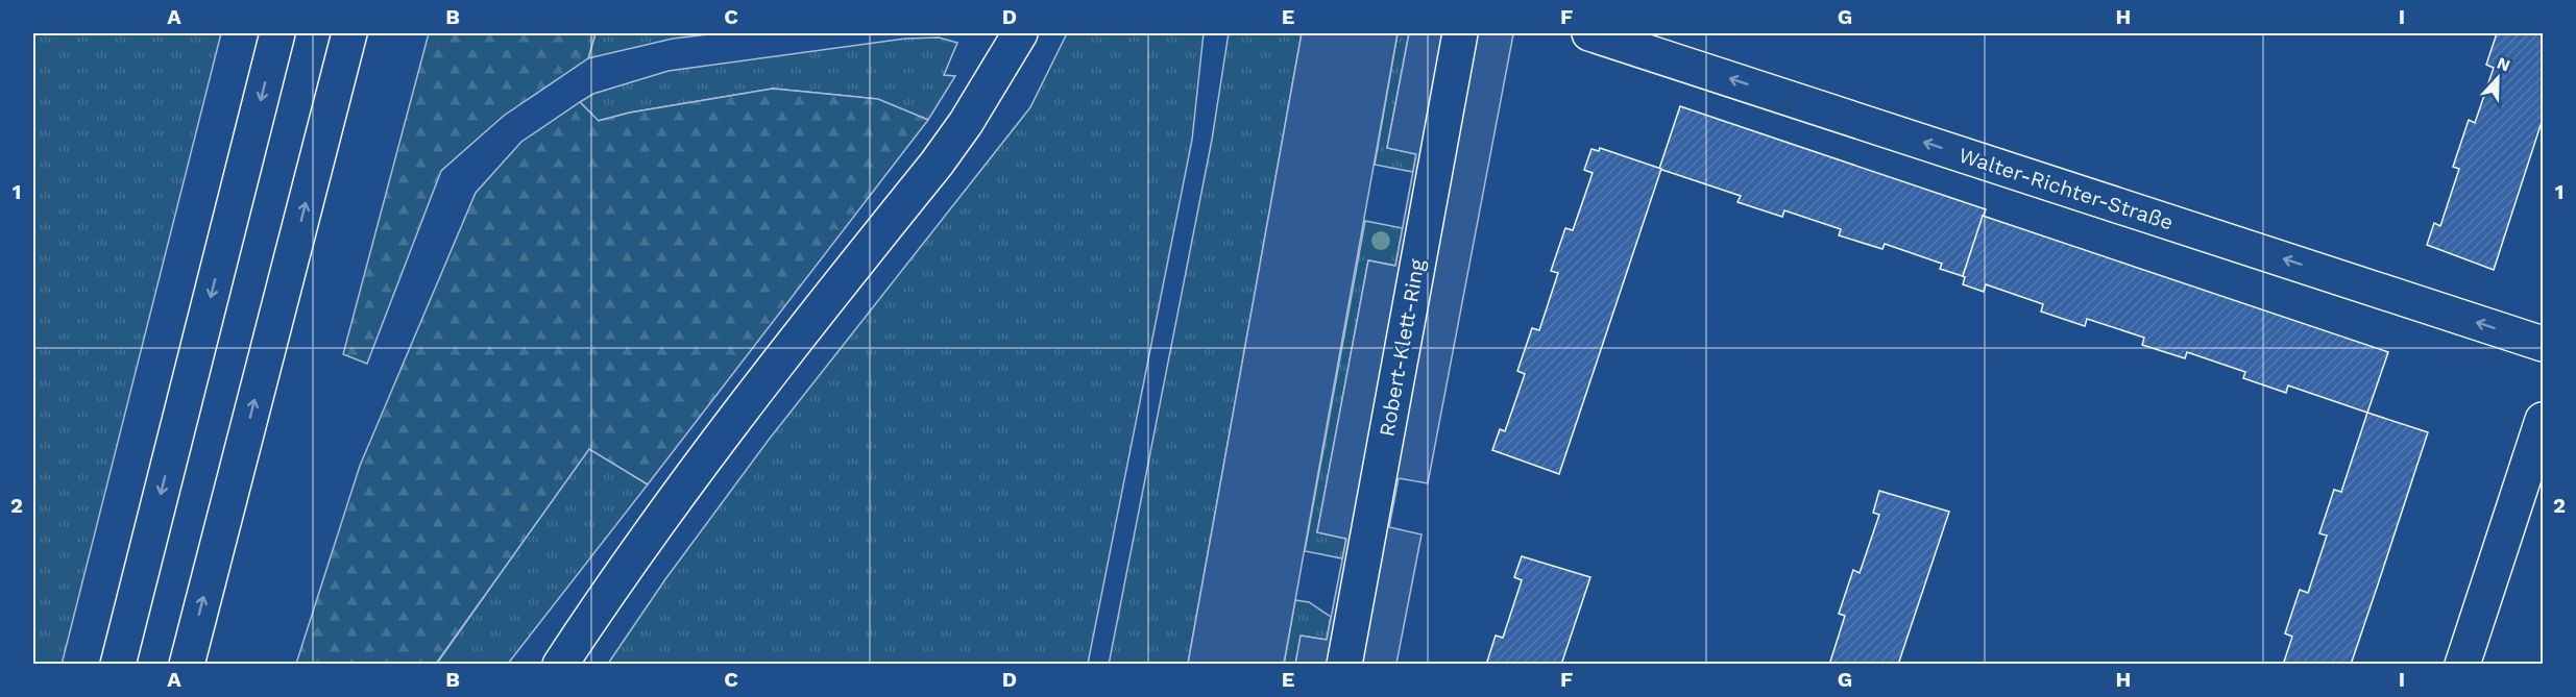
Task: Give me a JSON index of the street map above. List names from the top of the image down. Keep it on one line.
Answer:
{"streets":{"main road":["Walter-Richter-Straße","Robert-Klett-Ring"]},"one_way":["Walter-Richter-Straße"],"north":"top","grid":{"columns":["A","B","C","D","E","F","G","H","I"],"rows":["1","2"]}}
